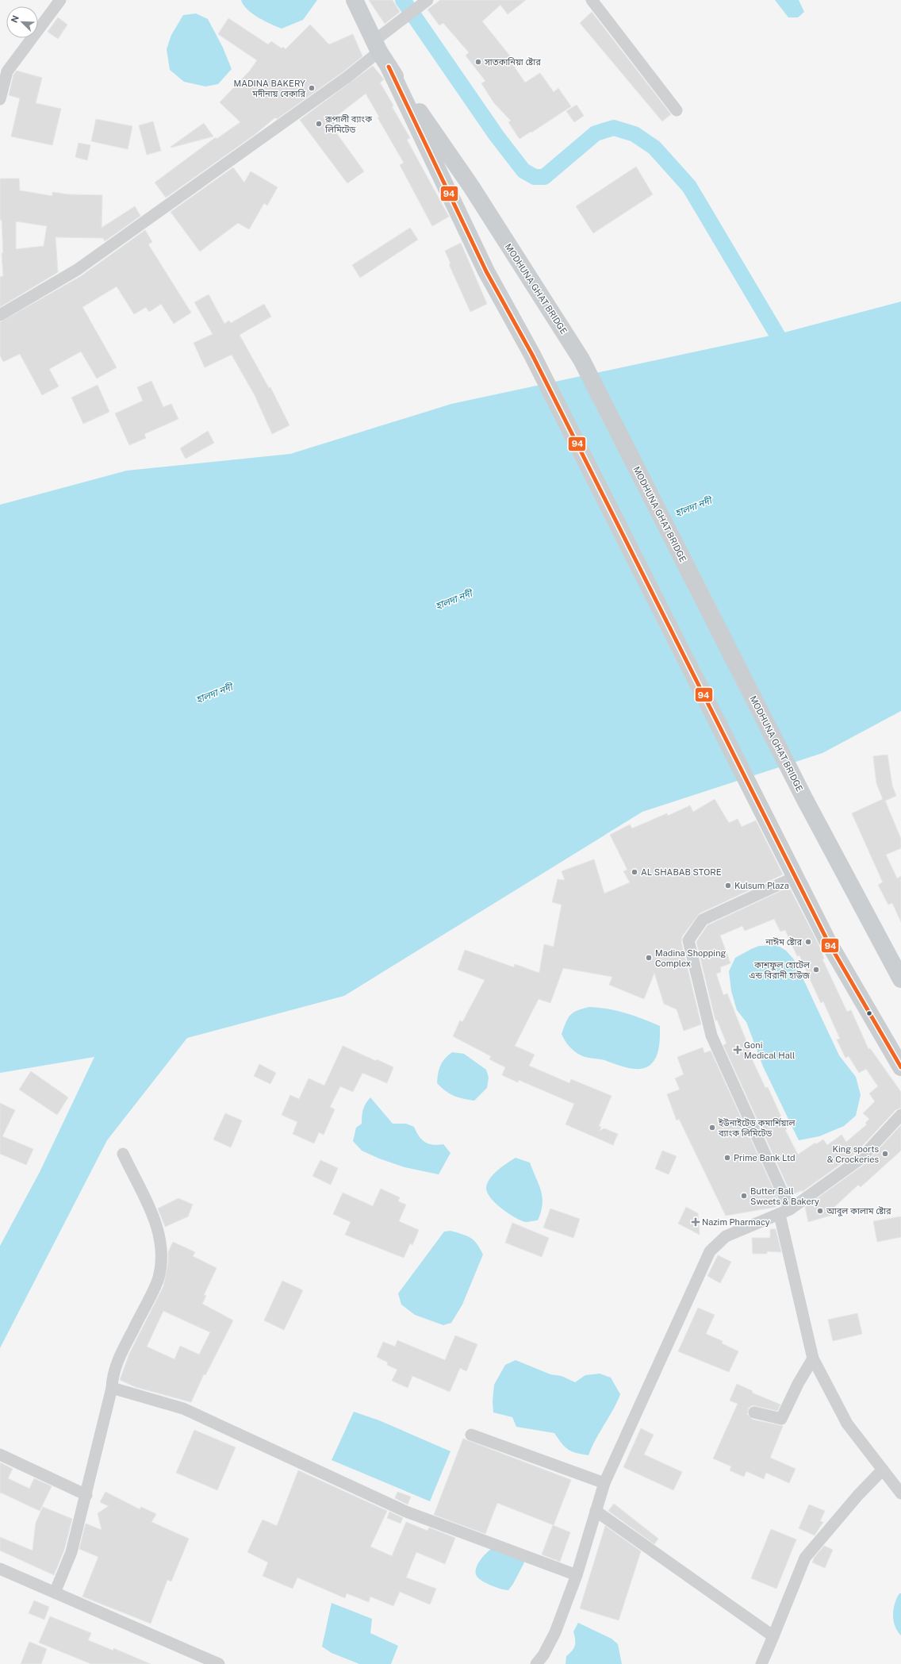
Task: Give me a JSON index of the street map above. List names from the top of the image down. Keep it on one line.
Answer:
{"streets":{"main road":["MODHUNA GHAT BRIDGE"]},"water":["হালদা নদী"],"places":{"other":["সাতকানিয়া ষ্টোর","MADINA BAKERY মদীনায় বেকারি","রূপালী ব্যাংক লিমিটেড","AL SHABAB STORE","Kulsum Plaza","নাঈম ষ্টোর","Madina Shopping Complex","কাশফুল হোটেল এন্ড বিরানী হাউজ","ইউনাইটেড কমার্শিয়াল ব্যাংক লিমিটেড","King sports & Crockeries","Prime Bank Ltd","Butter Ball Sweets & Bakery","আবুল কালাম ষ্টোর"],"health":["Goni Medical Hall","Nazim Pharmacy"]},"lines":["transit line 94"],"north":"top left"}
